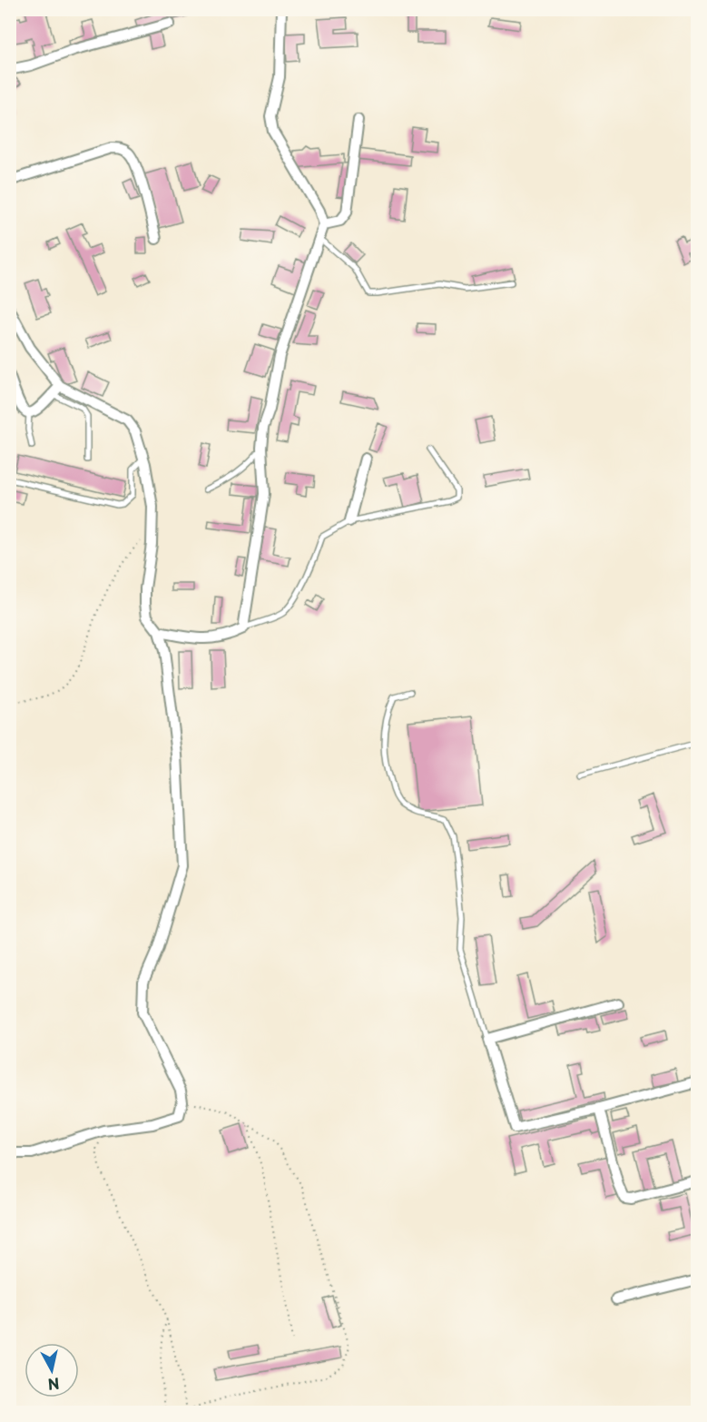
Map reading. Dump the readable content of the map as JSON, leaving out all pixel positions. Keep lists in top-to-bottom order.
{
  "north": "bottom"
}
